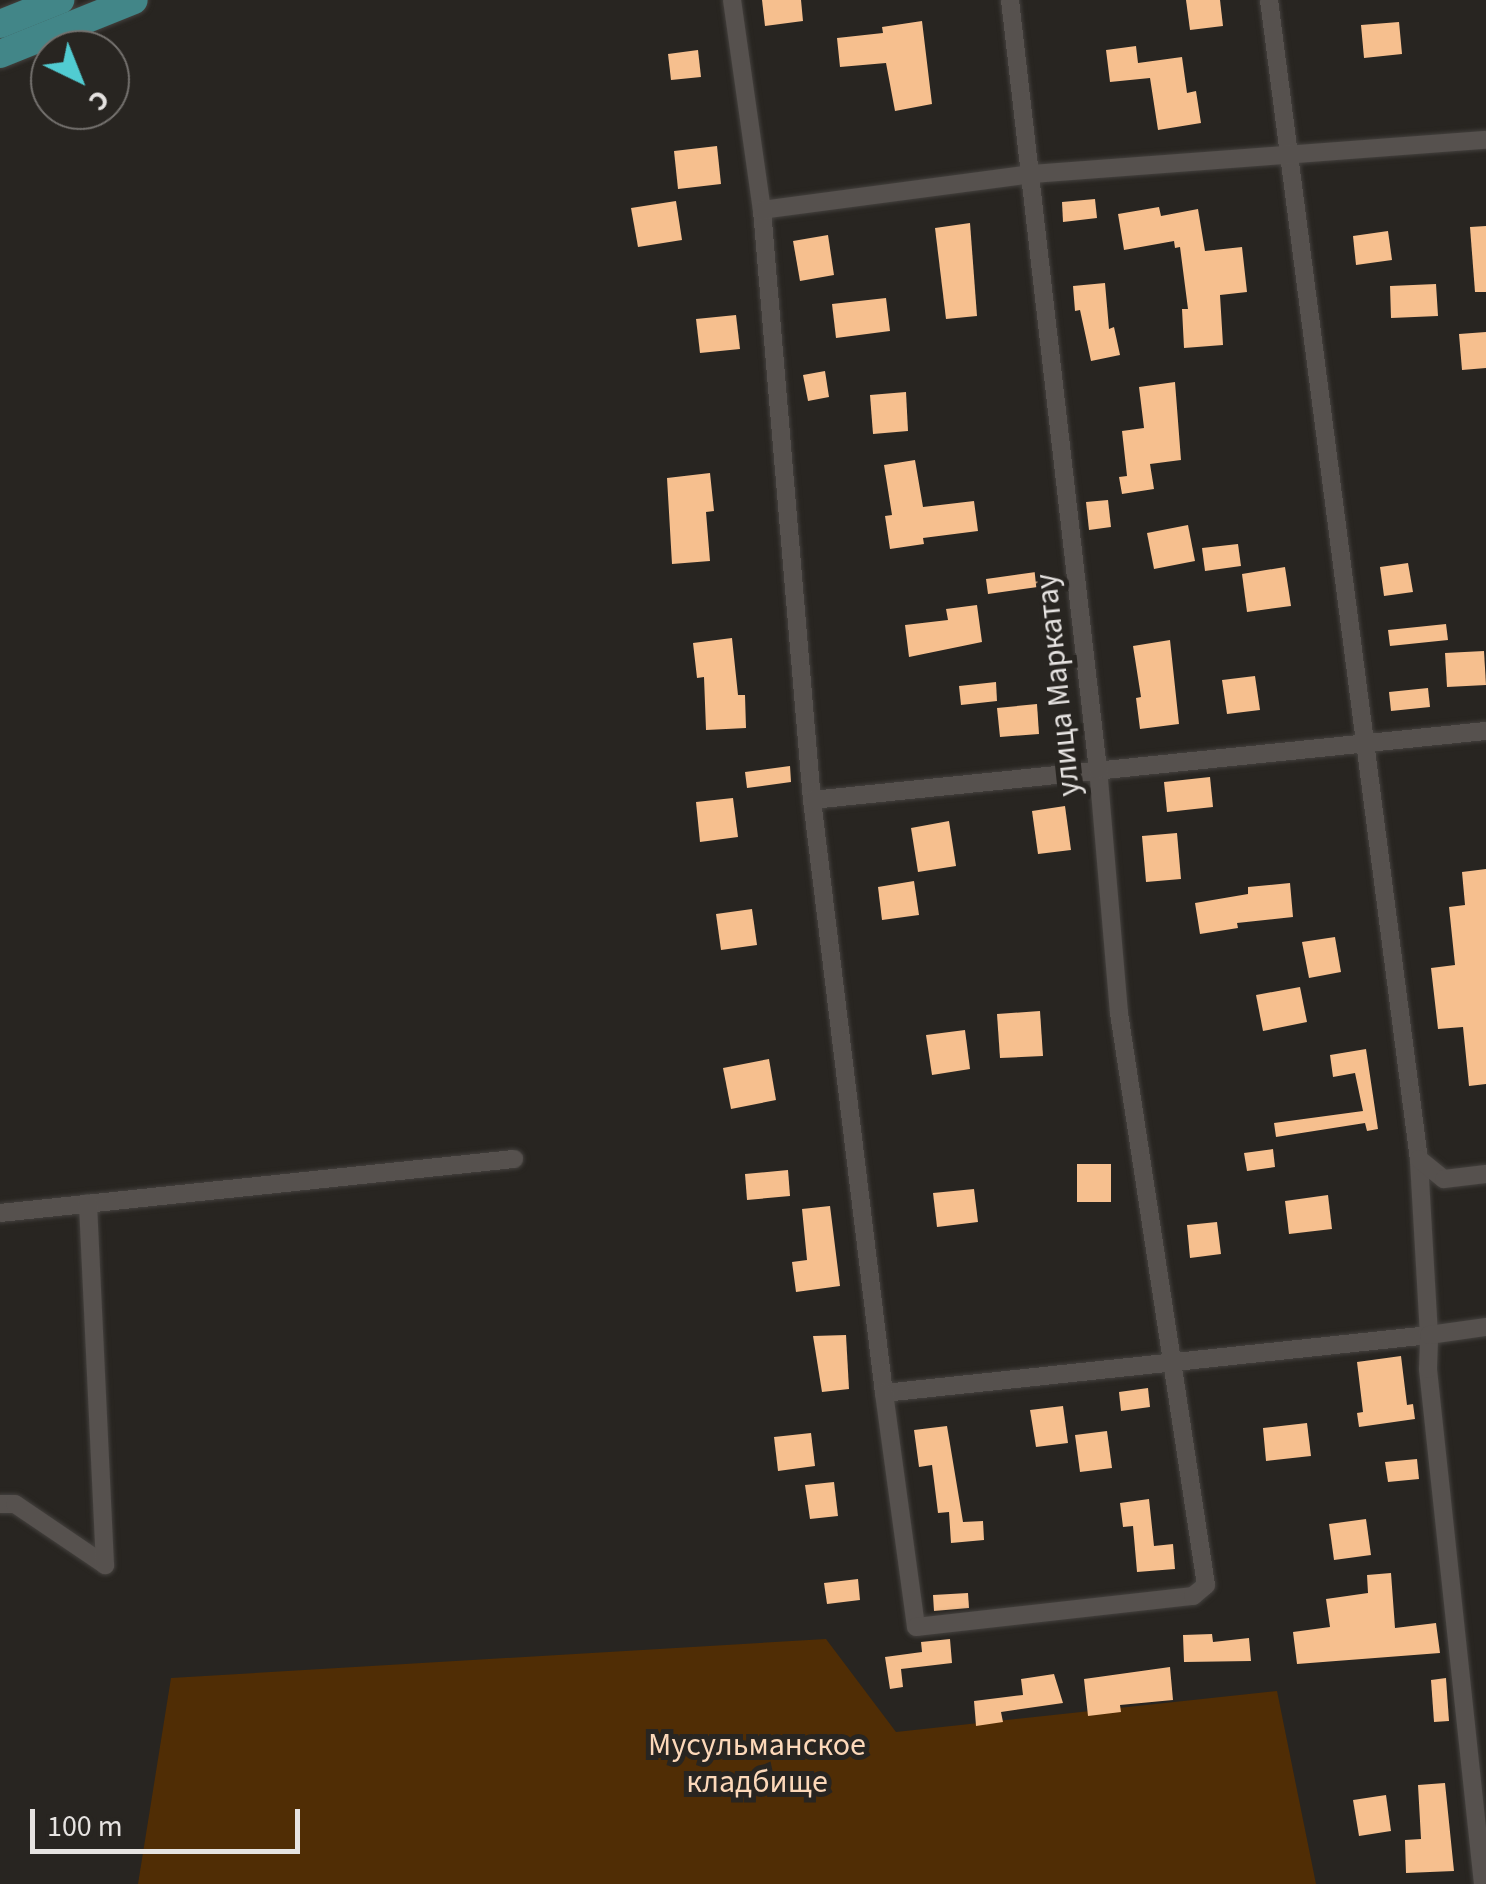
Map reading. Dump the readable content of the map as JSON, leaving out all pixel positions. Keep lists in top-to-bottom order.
{
  "streets": {
    "street": ["улица Маркатау"]
  },
  "parks": ["Мусульманское кладбище"],
  "scale_bar": "100 m",
  "north": "bottom right"
}
